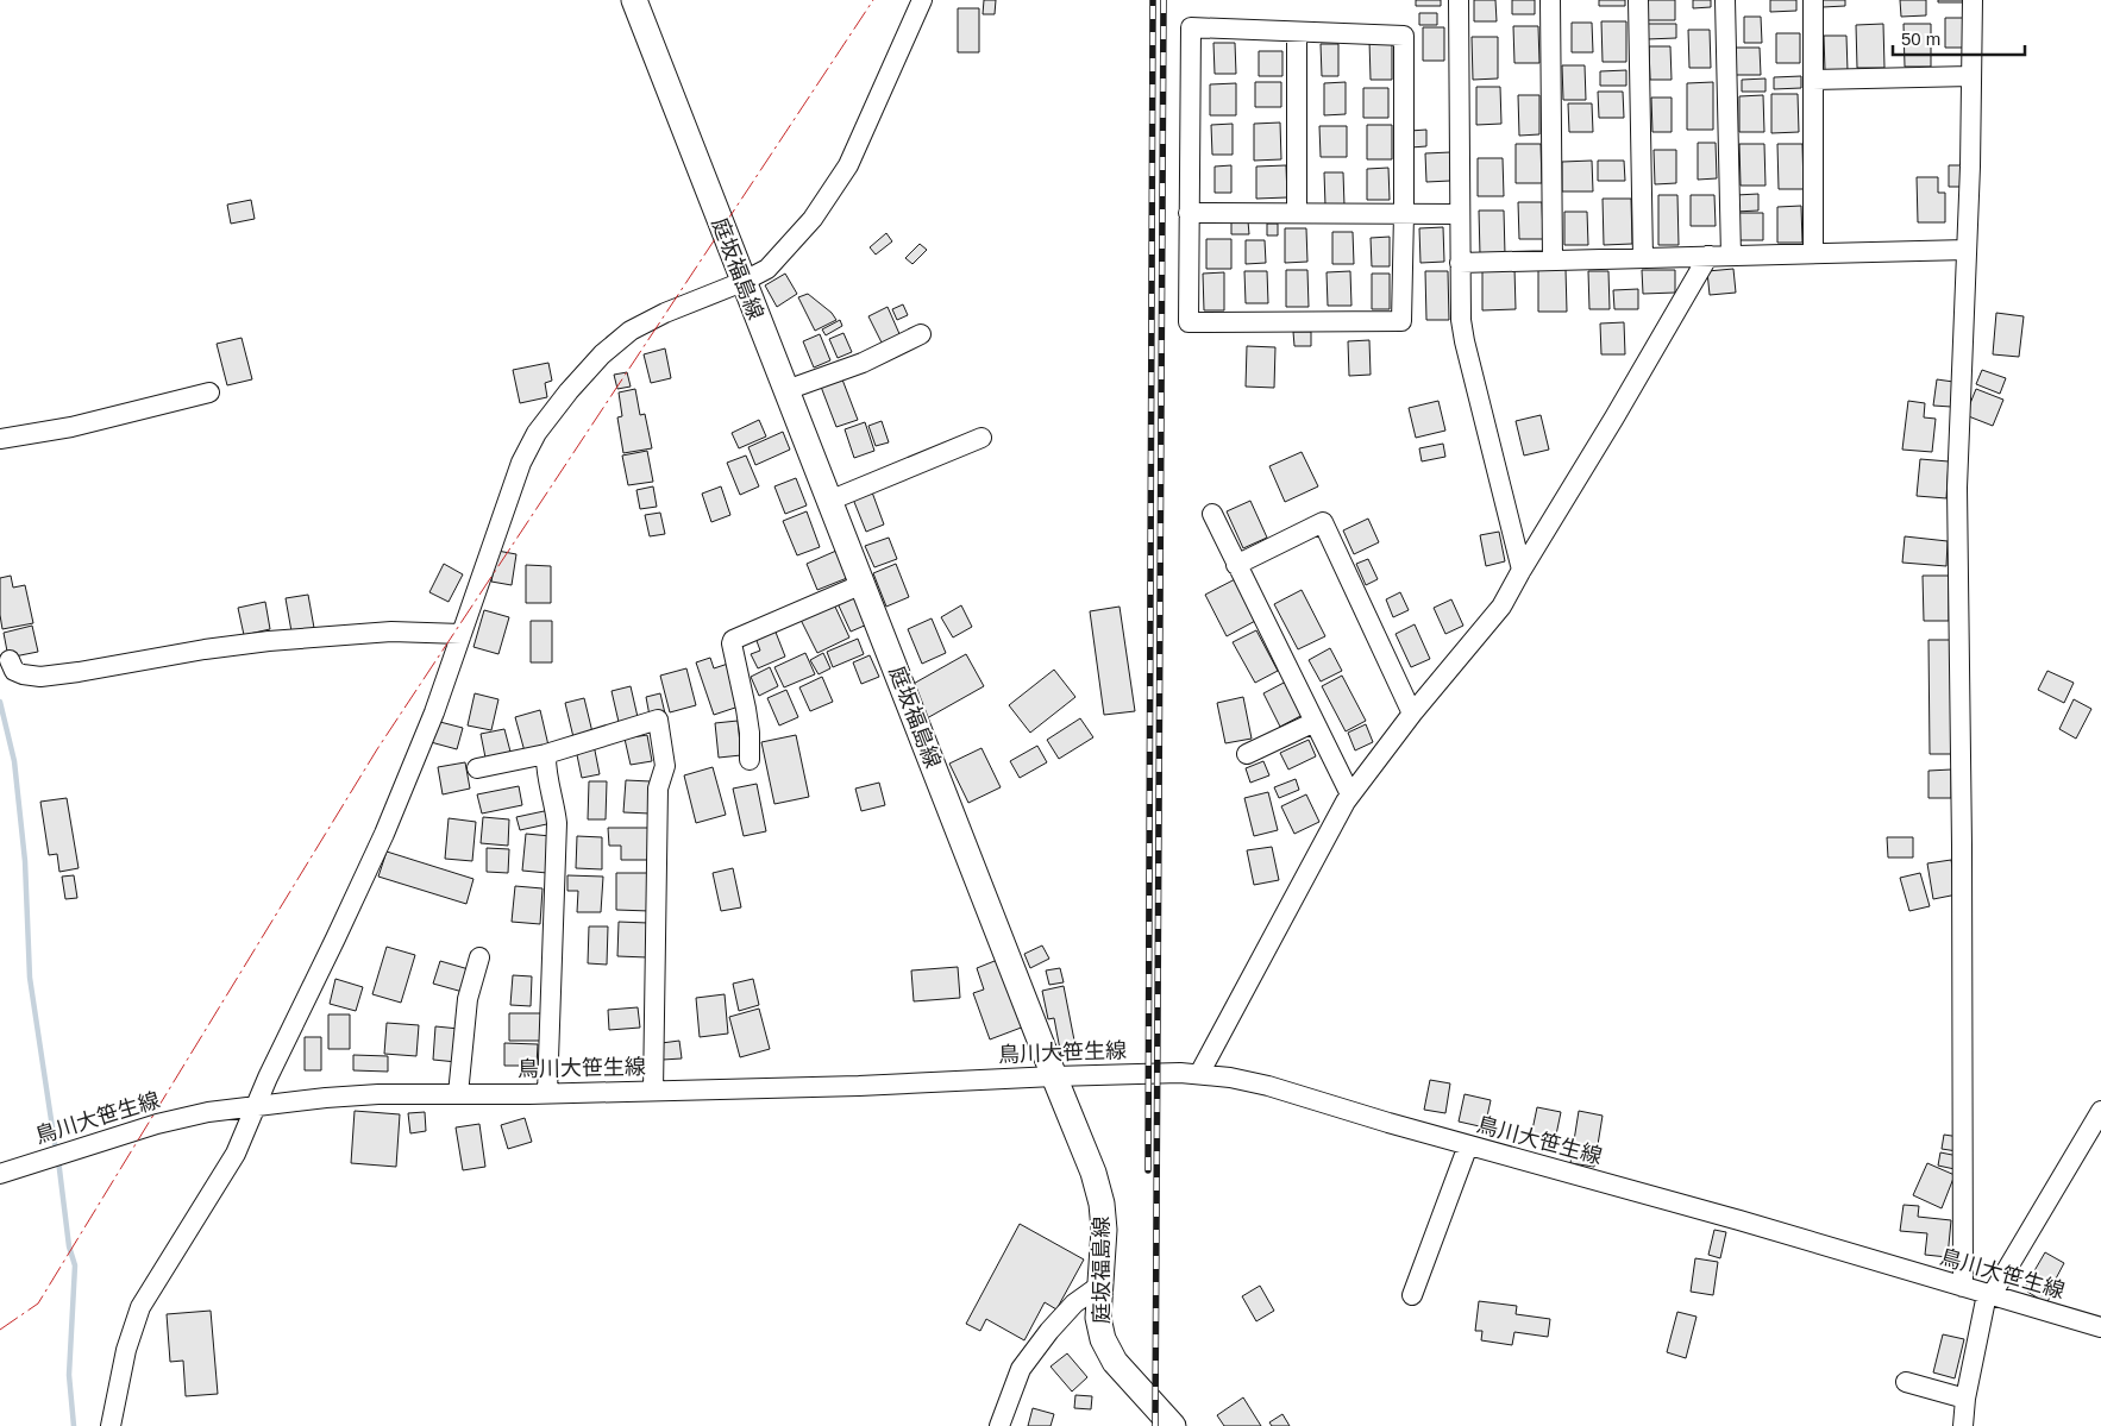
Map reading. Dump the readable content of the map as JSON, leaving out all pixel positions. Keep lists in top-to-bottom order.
{
  "streets": {
    "main road": ["庭坂福島線"],
    "street": ["鳥川大笹生線"]
  },
  "crossings": [
    ["庭坂福島線", "鳥川大笹生線"]
  ],
  "scale_bar": "50 m"
}
